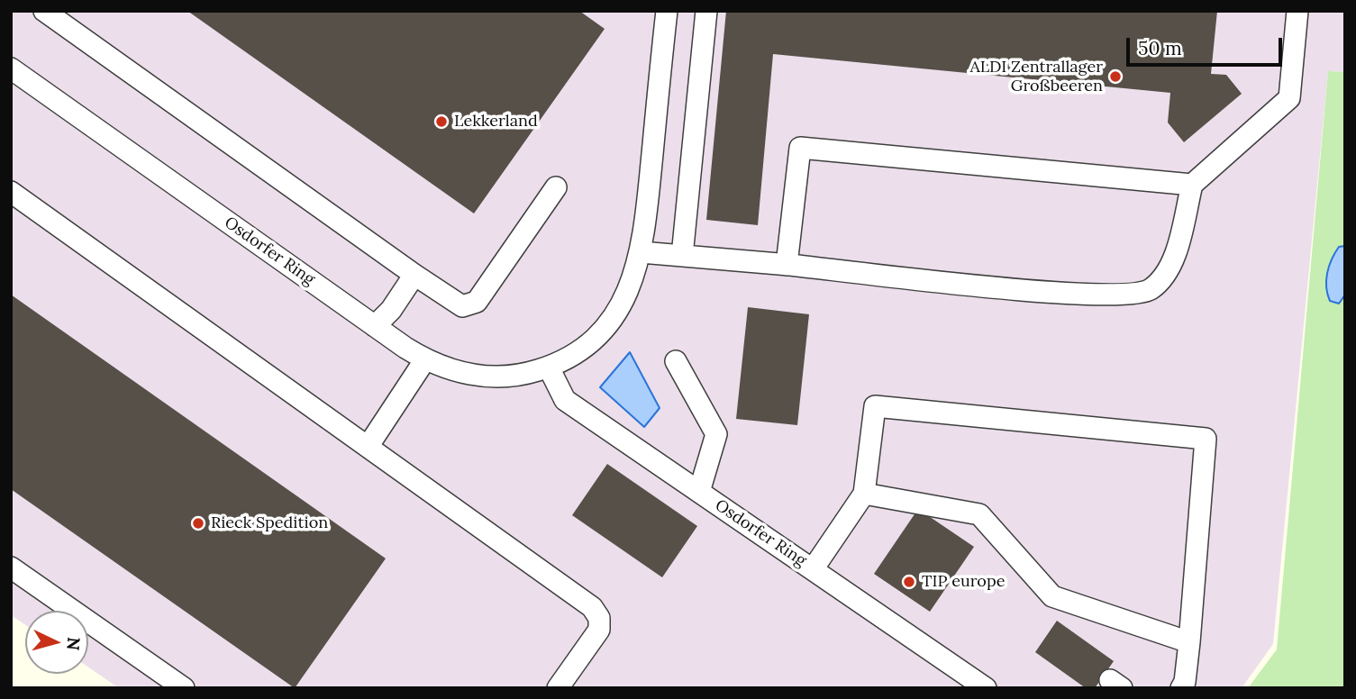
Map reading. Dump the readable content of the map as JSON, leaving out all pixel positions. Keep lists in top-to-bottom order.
{
  "streets": {
    "street": ["Osdorfer Ring"]
  },
  "places": [
    "ALDI Zentrallager Großbeeren",
    "Lekkerland",
    "Rieck Spedition",
    "TIP europe"
  ],
  "scale_bar": "50 m",
  "north": "right"
}
